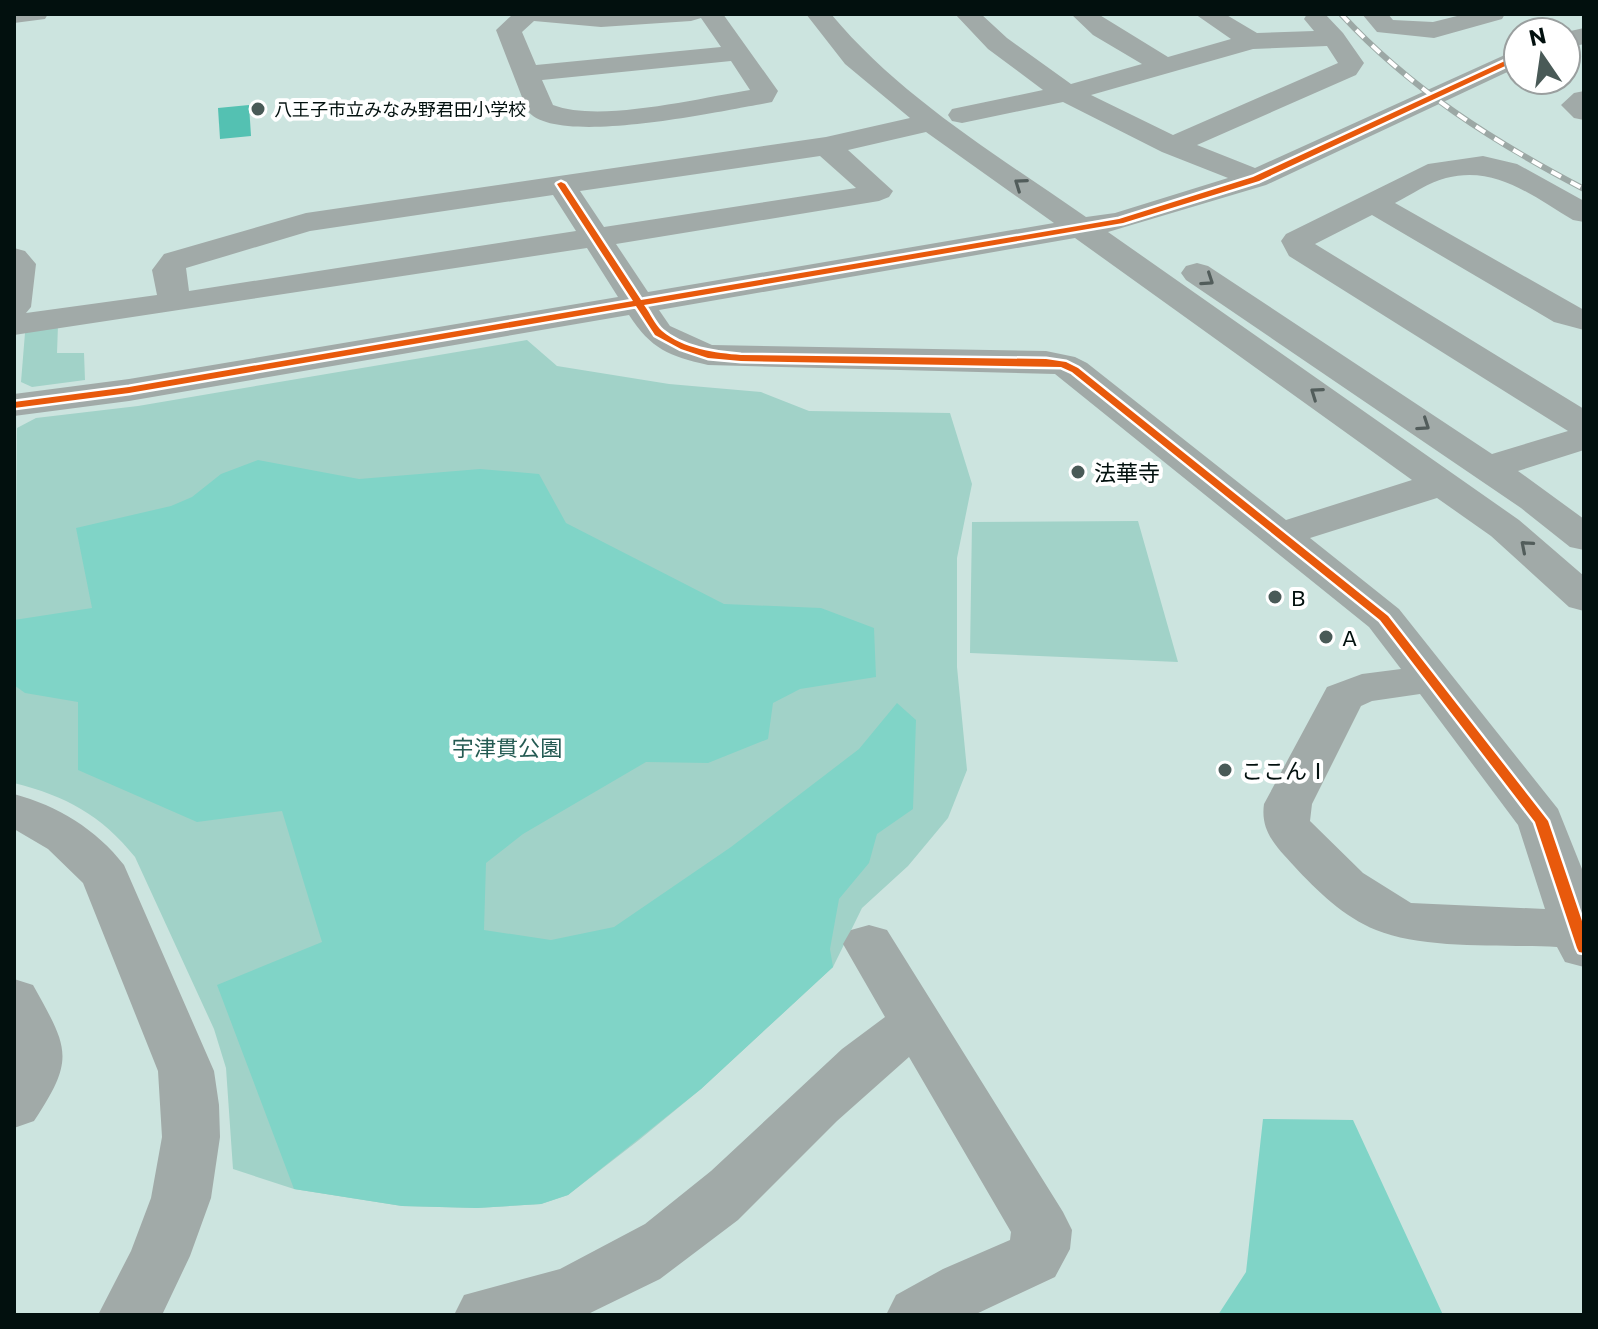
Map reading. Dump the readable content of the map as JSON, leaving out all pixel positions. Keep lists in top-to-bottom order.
{
  "parks": ["宇津貫公園"],
  "places": [
    "八王子市立みなみ野君田小学校",
    "法華寺",
    "B",
    "A",
    "ここんⅠ"
  ],
  "north": "top"
}
